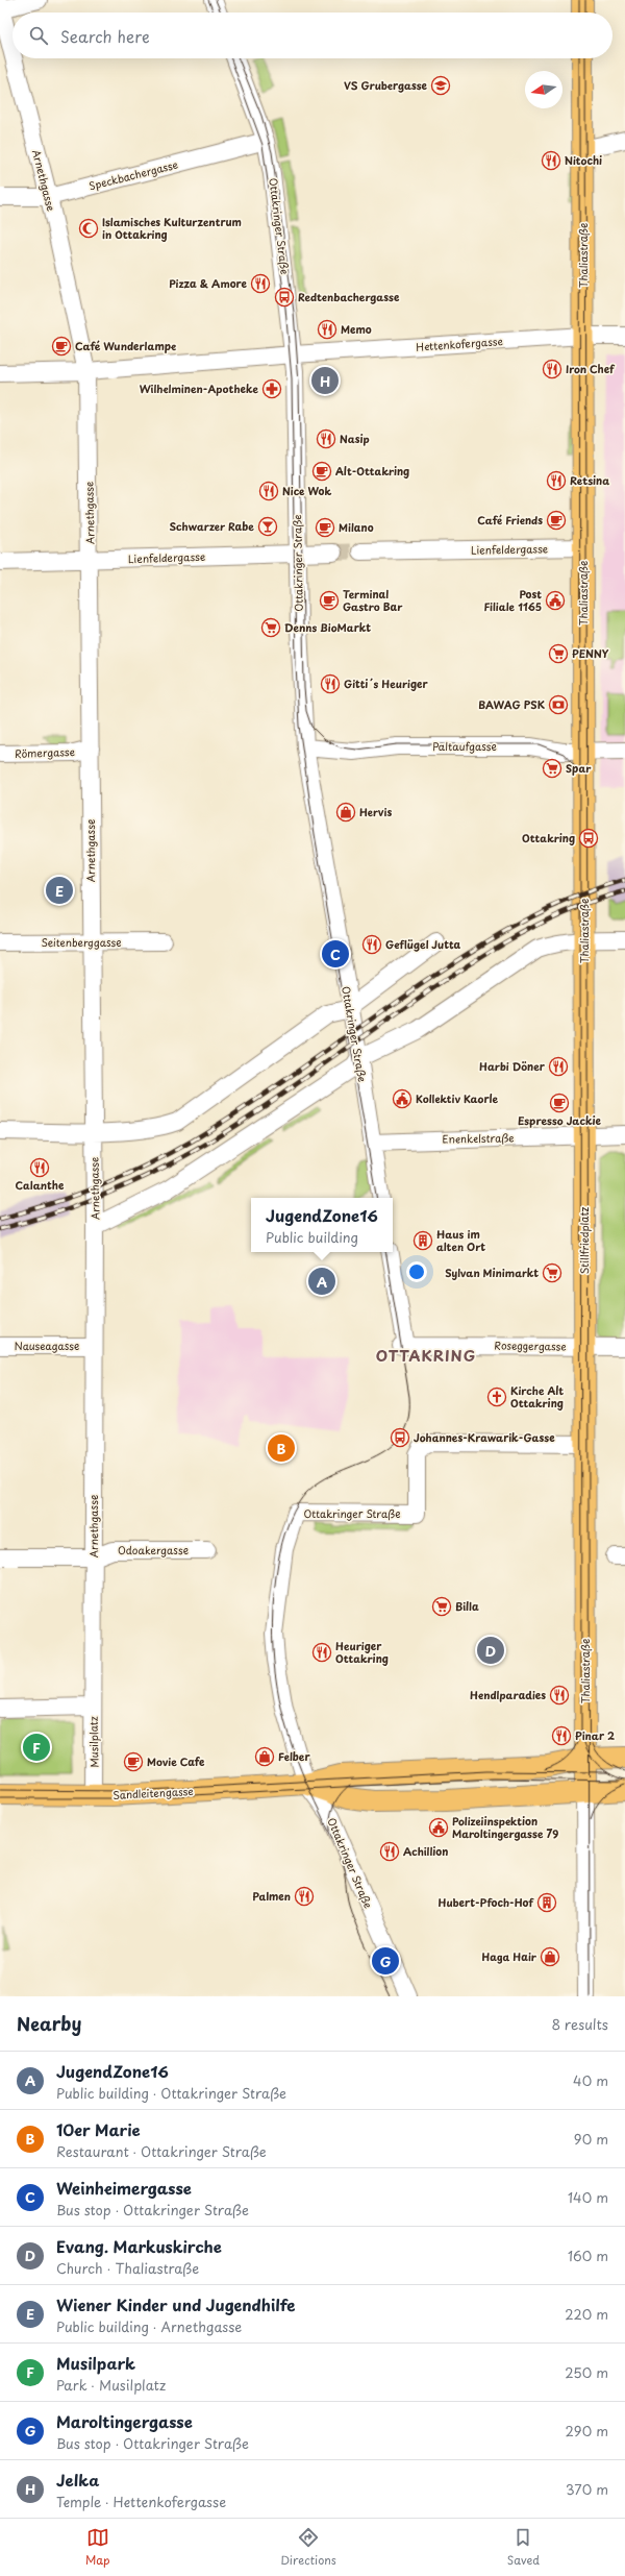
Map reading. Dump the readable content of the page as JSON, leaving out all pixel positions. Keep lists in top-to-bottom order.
{
  "streets": {
    "main road": ["Thaliastraße", "Stillfriedplatz", "Sandleitengasse"],
    "street": [
      "Speckbachergasse",
      "Arnethgasse",
      "Ottakringer Straße",
      "Hettenkofergasse",
      "Lienfeldergasse",
      "Paltaufgasse",
      "Römergasse",
      "Seitenberggasse",
      "Enenkelstraße",
      "Nauseagasse",
      "Roseggergasse",
      "Odoakergasse",
      "Musilplatz"
    ]
  },
  "crossings": [
    ["Speckbachergasse", "Arnethgasse"],
    ["Speckbachergasse", "Ottakringer Straße"],
    ["Arnethgasse", "Lienfeldergasse"],
    ["Arnethgasse", "Römergasse"],
    ["Arnethgasse", "Seitenberggasse"],
    ["Arnethgasse", "Nauseagasse"],
    ["Arnethgasse", "Odoakergasse"],
    ["Arnethgasse", "Musilplatz"],
    ["Ottakringer Straße", "Thaliastraße"],
    ["Ottakringer Straße", "Hettenkofergasse"],
    ["Ottakringer Straße", "Lienfeldergasse"],
    ["Ottakringer Straße", "Paltaufgasse"],
    ["Ottakringer Straße", "Enenkelstraße"],
    ["Ottakringer Straße", "Sandleitengasse"],
    ["Thaliastraße", "Hettenkofergasse"],
    ["Thaliastraße", "Lienfeldergasse"],
    ["Thaliastraße", "Paltaufgasse"],
    ["Thaliastraße", "Enenkelstraße"],
    ["Thaliastraße", "Stillfriedplatz"],
    ["Thaliastraße", "Roseggergasse"],
    ["Enenkelstraße", "Stillfriedplatz"],
    ["Stillfriedplatz", "Roseggergasse"],
    ["Musilplatz", "Sandleitengasse"]
  ],
  "districts": ["OTTAKRING"],
  "places": {
    "school or university": ["VS Grubergasse"],
    "restaurant": [
      "Nitochi",
      "Pizza & Amore",
      "Memo",
      "Iron Chef",
      "Nasip",
      "Retsina",
      "Nice Wok",
      "Gitti´s Heuriger",
      "Geflügel Jutta",
      "Harbi Döner",
      "Calanthe",
      "Heuriger Ottakring",
      "Hendlparadies",
      "Pinar 2",
      "Achillion",
      "Palmen"
    ],
    "mosque": ["Islamisches Kulturzentrum in Ottakring"],
    "bus stop": ["Redtenbachergasse", "Ottakring", "Johannes-Krawarik-Gasse"],
    "cafe": [
      "Café Wunderlampe",
      "Alt-Ottakring",
      "Café Friends",
      "Milano",
      "Terminal Gastro Bar",
      "Espresso Jackie",
      "Movie Cafe"
    ],
    "pharmacy": ["Wilhelminen-Apotheke"],
    "bar": ["Schwarzer Rabe"],
    "public building": ["Post Filiale 1165", "Kollektiv Kaorle", "Polizeiinspektion Maroltingergasse 79"],
    "supermarket": [
      "Denns BioMarkt",
      "PENNY",
      "Spar",
      "Sylvan Minimarkt",
      "Billa"
    ],
    "bank": ["BAWAG PSK"],
    "shop": ["Hervis", "Felber", "Haga Hair"],
    "building": ["Haus im alten Ort", "Hubert-Pfoch-Hof"],
    "church": ["Kirche Alt Ottakring"]
  },
  "north": "left",
  "page": {
    "search": "Search here",
    "pins": [
      "H",
      "E",
      "C",
      "A",
      "B",
      "D",
      "F",
      "G"
    ],
    "popup": ["JugendZone16", "Public building"],
    "heading": ["Nearby", "8 results"],
    "list": [
      {
        "mark": "A",
        "name": "JugendZone16",
        "note": "Public building · Ottakringer Straße",
        "value": "40 m"
      },
      {
        "mark": "B",
        "name": "10er Marie",
        "note": "Restaurant · Ottakringer Straße",
        "value": "90 m"
      },
      {
        "mark": "C",
        "name": "Weinheimergasse",
        "note": "Bus stop · Ottakringer Straße",
        "value": "140 m"
      },
      {
        "mark": "D",
        "name": "Evang. Markuskirche",
        "note": "Church · Thaliastraße",
        "value": "160 m"
      },
      {
        "mark": "E",
        "name": "Wiener Kinder und Jugendhilfe",
        "note": "Public building · Arnethgasse",
        "value": "220 m"
      },
      {
        "mark": "F",
        "name": "Musilpark",
        "note": "Park · Musilplatz",
        "value": "250 m"
      },
      {
        "mark": "G",
        "name": "Maroltingergasse",
        "note": "Bus stop · Ottakringer Straße",
        "value": "290 m"
      },
      {
        "mark": "H",
        "name": "Jelka",
        "note": "Temple · Hettenkofergasse",
        "value": "370 m"
      }
    ],
    "nav": ["Map", "Directions", "Saved"]
  }
}
